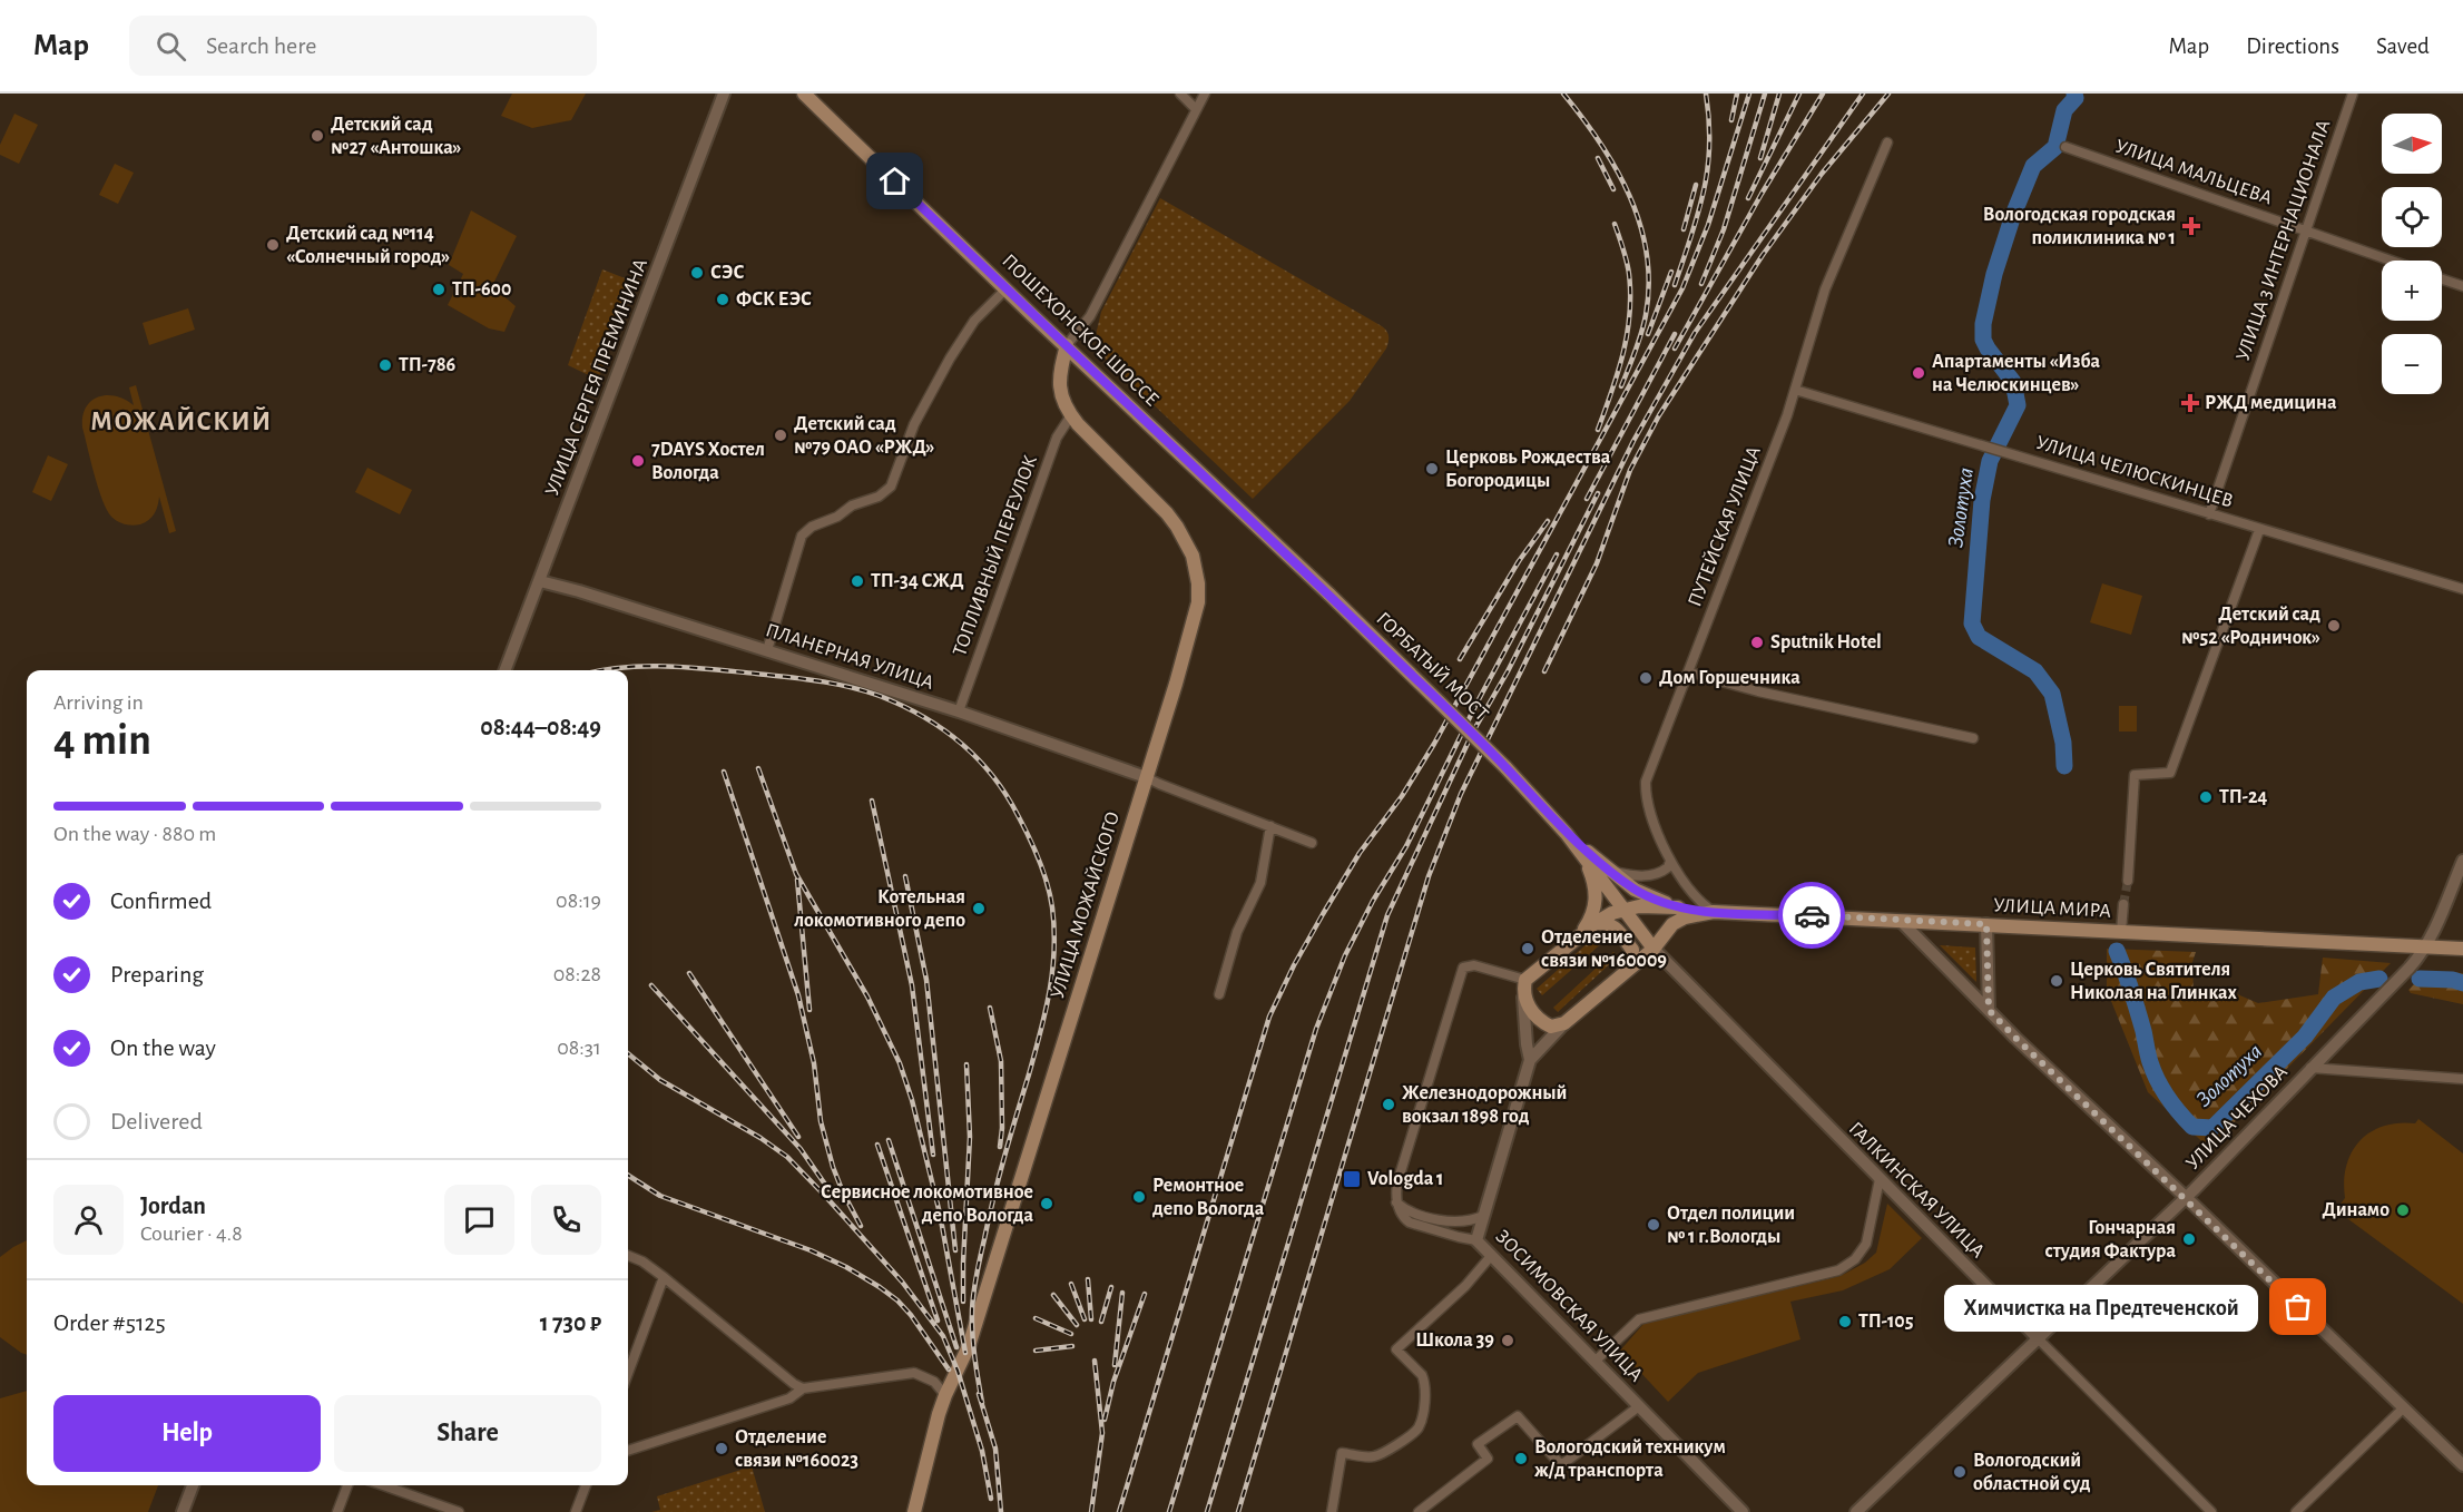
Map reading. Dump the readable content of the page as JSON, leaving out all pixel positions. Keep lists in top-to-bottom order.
{
  "streets": {
    "main road": [
      "ПОШЕХОНСКОЕ ШОССЕ",
      "ГОРБАТЫЙ МОСТ",
      "УЛИЦА МОЖАЙСКОГО",
      "УЛИЦА МИРА",
      "ЗОСИМОВСКАЯ УЛИЦА"
    ],
    "street": [
      "УЛИЦА МАЛЬЦЕВА",
      "УЛИЦА 3 ИНТЕРНАЦИОНАЛА",
      "УЛИЦА СЕРГЕЯ ПРЕМИНИНА",
      "УЛИЦА ЧЕЛЮСКИНЦЕВ",
      "ПУТЕЙСКАЯ УЛИЦА",
      "ТОПЛИВНЫЙ ПЕРЕУЛОК",
      "ПЛАНЕРНАЯ УЛИЦА",
      "УЛИЦА ЧЕХОВА",
      "ГАЛКИНСКАЯ УЛИЦА"
    ]
  },
  "crossings": [
    ["УЛИЦА МАЛЬЦЕВА", "УЛИЦА 3 ИНТЕРНАЦИОНАЛА"],
    ["УЛИЦА 3 ИНТЕРНАЦИОНАЛА", "УЛИЦА ЧЕЛЮСКИНЦЕВ"],
    ["ПОШЕХОНСКОЕ ШОССЕ", "ГОРБАТЫЙ МОСТ"],
    ["ПОШЕХОНСКОЕ ШОССЕ", "УЛИЦА МОЖАЙСКОГО"],
    ["УЛИЦА СЕРГЕЯ ПРЕМИНИНА", "ПЛАНЕРНАЯ УЛИЦА"],
    ["УЛИЦА ЧЕЛЮСКИНЦЕВ", "ПУТЕЙСКАЯ УЛИЦА"],
    ["ПУТЕЙСКАЯ УЛИЦА", "УЛИЦА МИРА"],
    ["ТОПЛИВНЫЙ ПЕРЕУЛОК", "ПЛАНЕРНАЯ УЛИЦА"],
    ["ТОПЛИВНЫЙ ПЕРЕУЛОК", "УЛИЦА МОЖАЙСКОГО"],
    ["ПЛАНЕРНАЯ УЛИЦА", "УЛИЦА МОЖАЙСКОГО"],
    ["УЛИЦА МИРА", "УЛИЦА ЧЕХОВА"],
    ["УЛИЦА МИРА", "ГАЛКИНСКАЯ УЛИЦА"],
    ["УЛИЦА МИРА", "ЗОСИМОВСКАЯ УЛИЦА"],
    ["УЛИЦА ЧЕХОВА", "ГАЛКИНСКАЯ УЛИЦА"],
    ["ГАЛКИНСКАЯ УЛИЦА", "ЗОСИМОВСКАЯ УЛИЦА"]
  ],
  "districts": ["МОЖАЙСКИЙ"],
  "water": ["Золотуха"],
  "places": {
    "other": [
      "Детский сад №27 «Антошка»",
      "Детский сад №114 «Солнечный город»",
      "СЭС",
      "ТП-600",
      "ФСК ЕЭС",
      "ТП-786",
      "Апартаменты «Изба на Челюскинцев»",
      "Детский сад №79 ОАО «РЖД»",
      "7DAYS Хостел Вологда",
      "Церковь Рождества Богородицы",
      "ТП-34 СЖД",
      "Детский сад №52 «Родничок»",
      "Sputnik Hotel",
      "Дом Горшечника",
      "ТП-24",
      "Котельная локомотивного депо",
      "Отделение связи №160009",
      "Церковь Святителя Николая на Глинках",
      "Железнодорожный вокзал 1898 год",
      "Ремонтное депо Вологда",
      "Сервисное локомотивное депо Вологда",
      "Динамо",
      "Отдел полиции № 1 г.Вологды",
      "Гончарная студия Фактура",
      "Химчистка на Предтеченской",
      "ТП-105",
      "Школа 39",
      "Отделение связи №160023",
      "Вологодский техникум ж/д транспорта",
      "Вологодский областной суд"
    ],
    "health": ["Вологодская городская поликлиника № 1", "РЖД медицина"],
    "transit": ["Vologda 1"]
  },
  "north": "right",
  "page": {
    "header": "Map",
    "search": "Search here",
    "nav": ["Map", "Directions", "Saved"],
    "map_buttons": ["+", "−"],
    "heading": ["4 min", "Arriving in", "08:44–08:49"],
    "panel": [
      "Jordan",
      "Courier · 4.8",
      "Order #5125",
      "1 730 ₽"
    ],
    "bar": "On the way · 880 m",
    "list": [
      ["Confirmed", "08:19"],
      ["Preparing", "08:28"],
      ["On the way", "08:31"],
      "Delivered"
    ],
    "bubble": "Химчистка на Предтеченской",
    "buttons": ["Help", "Share"]
  }
}
